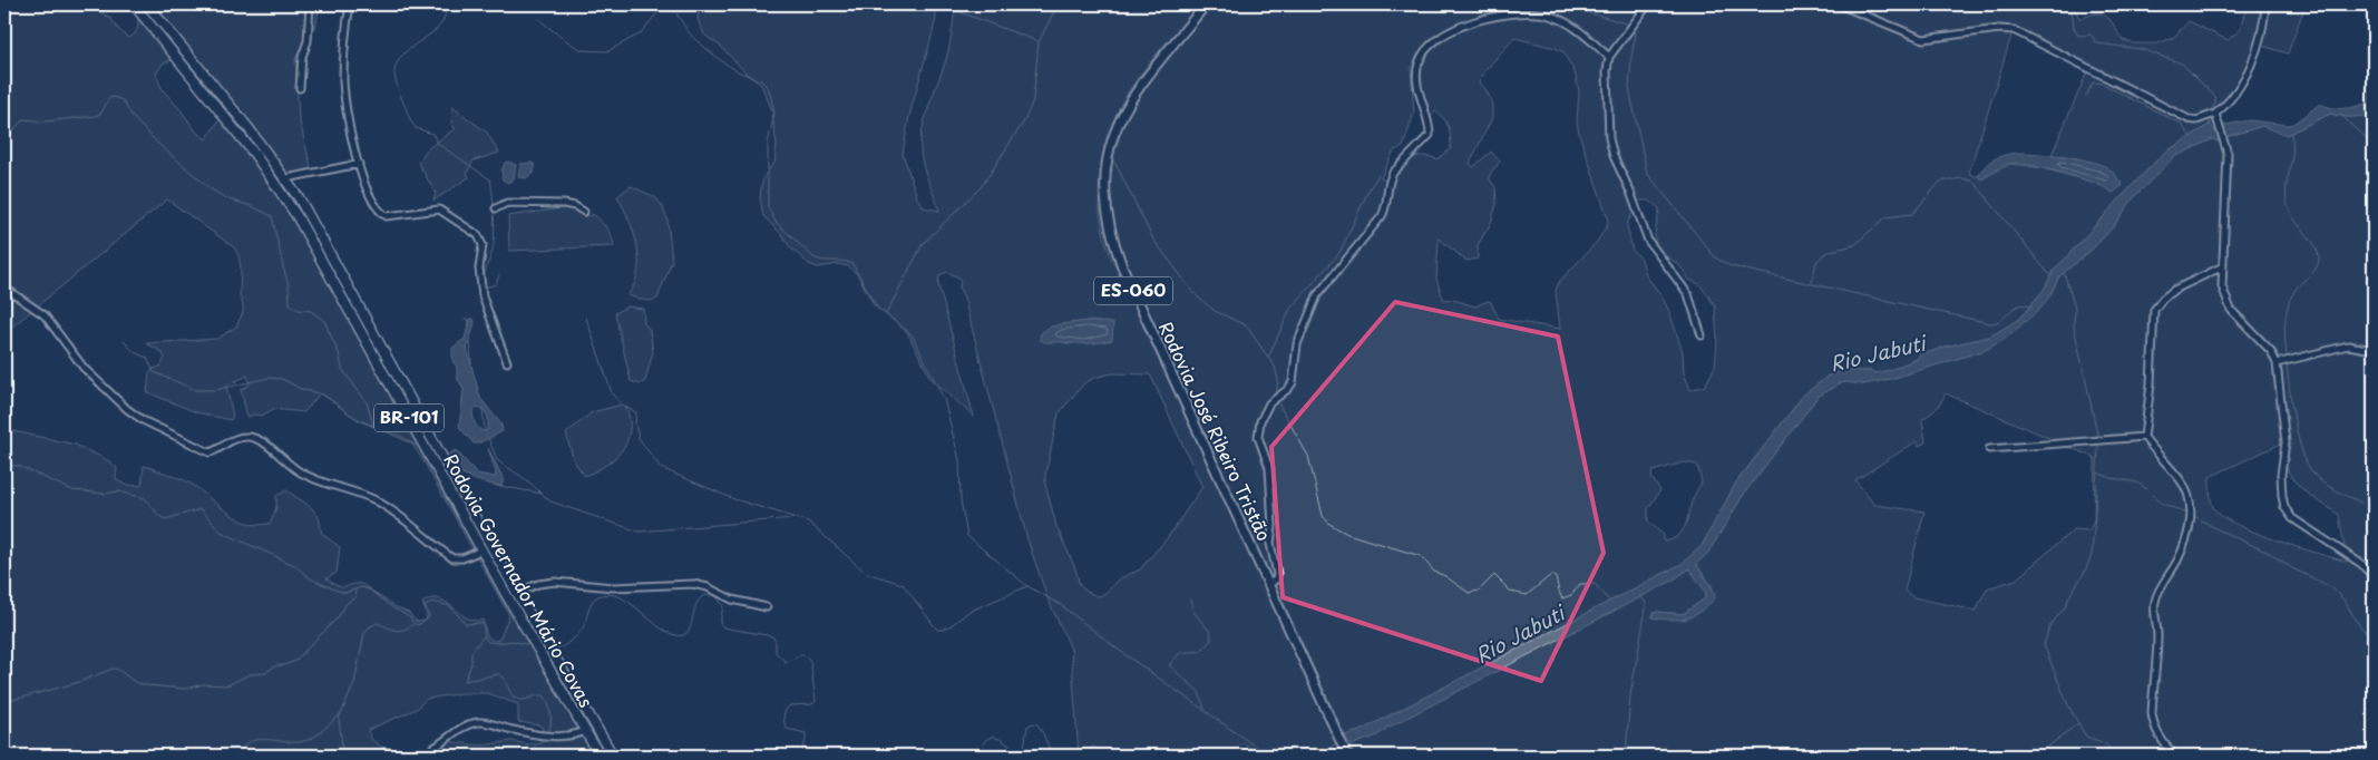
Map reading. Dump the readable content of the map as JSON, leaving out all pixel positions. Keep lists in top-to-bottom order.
{
  "streets": {
    "highway": ["BR-101", "Rodovia Governador Mário Covas"],
    "main road": ["ES-060", "Rodovia José Ribeiro Tristão"]
  },
  "water": ["Rio Jabuti"]
}
